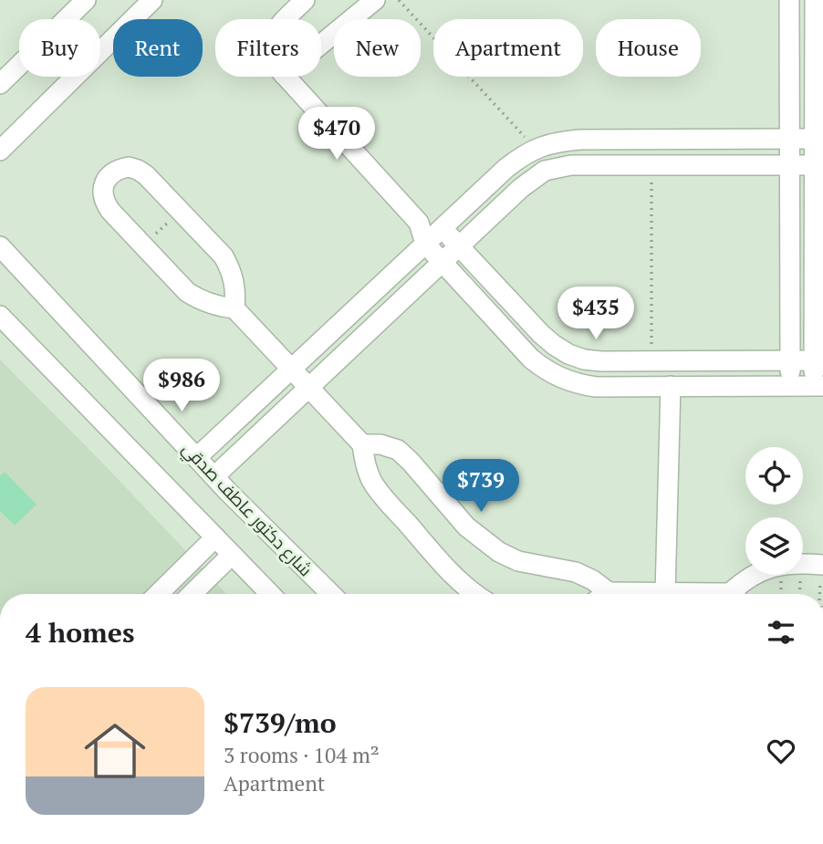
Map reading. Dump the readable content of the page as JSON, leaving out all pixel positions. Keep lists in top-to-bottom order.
{
  "streets": {
    "street": ["شارع دكتور عاطف صدقي"]
  },
  "page": {
    "chip": [
      "Buy",
      "Rent",
      "Filters",
      "New",
      "Apartment",
      "House"
    ],
    "price": [
      "$470",
      "$435",
      "$986",
      "$739"
    ],
    "heading": "4 homes",
    "list": [
      {
        "name": "$739/mo",
        "note": "3 rooms · 104 m² · Apartment"
      }
    ]
  }
}
